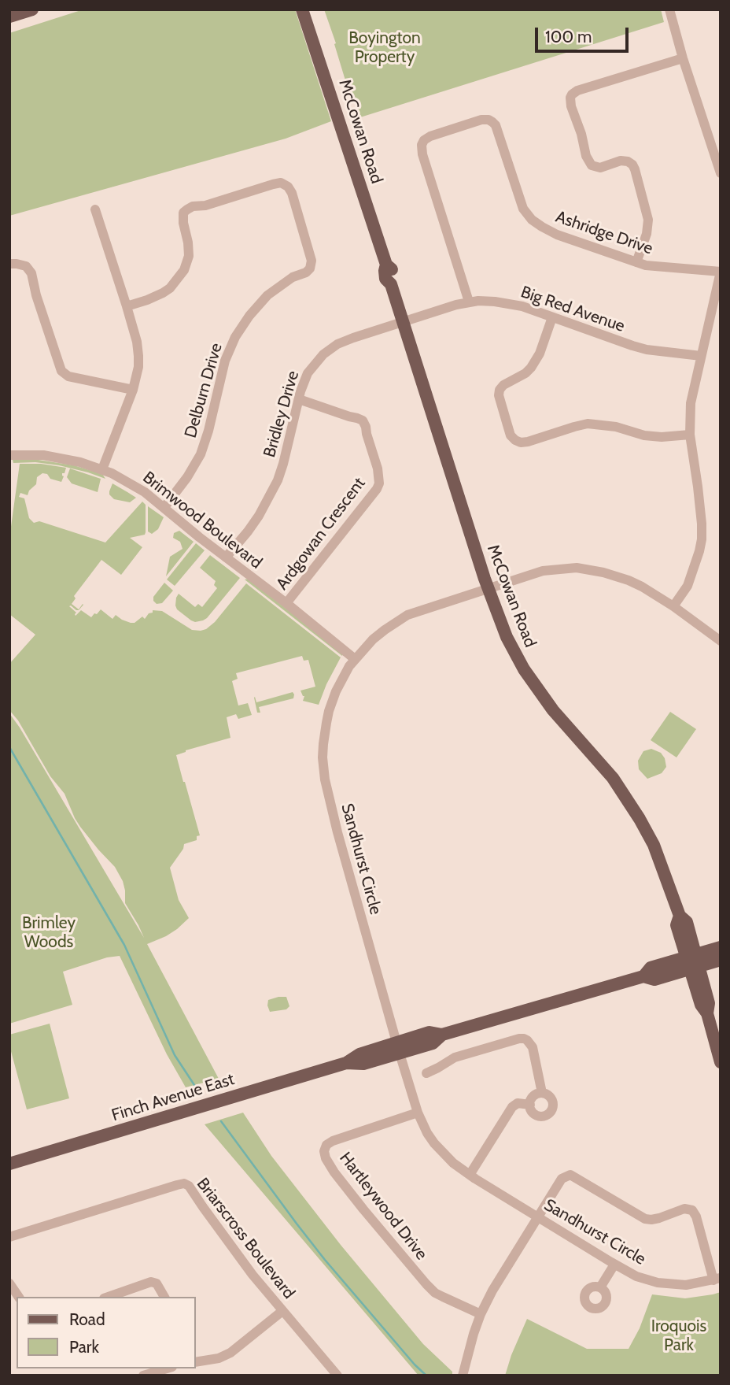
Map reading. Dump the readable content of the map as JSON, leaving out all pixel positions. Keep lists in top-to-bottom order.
{
  "streets": {
    "main road": ["McCowan Road", "Finch Avenue East"],
    "street": [
      "Ashridge Drive",
      "Big Red Avenue",
      "Delburn Drive",
      "Bridley Drive",
      "Brimwood Boulevard",
      "Ardgowan Crescent",
      "Sandhurst Circle",
      "Hartleywood Drive",
      "Briarscross Boulevard"
    ]
  },
  "crossings": [
    ["McCowan Road", "Big Red Avenue"],
    ["McCowan Road", "Bridley Drive"],
    ["McCowan Road", "Sandhurst Circle"],
    ["McCowan Road", "Finch Avenue East"],
    ["Ashridge Drive", "Big Red Avenue"],
    ["Big Red Avenue", "Bridley Drive"],
    ["Delburn Drive", "Brimwood Boulevard"],
    ["Bridley Drive", "Brimwood Boulevard"],
    ["Bridley Drive", "Ardgowan Crescent"],
    ["Brimwood Boulevard", "Ardgowan Crescent"],
    ["Brimwood Boulevard", "Sandhurst Circle"],
    ["Sandhurst Circle", "Finch Avenue East"],
    ["Sandhurst Circle", "Hartleywood Drive"]
  ],
  "parks": ["Boyington Property", "Brimley Woods", "Iroquois Park"],
  "legend": ["Road", "Park"],
  "scale_bar": "100 m"
}
